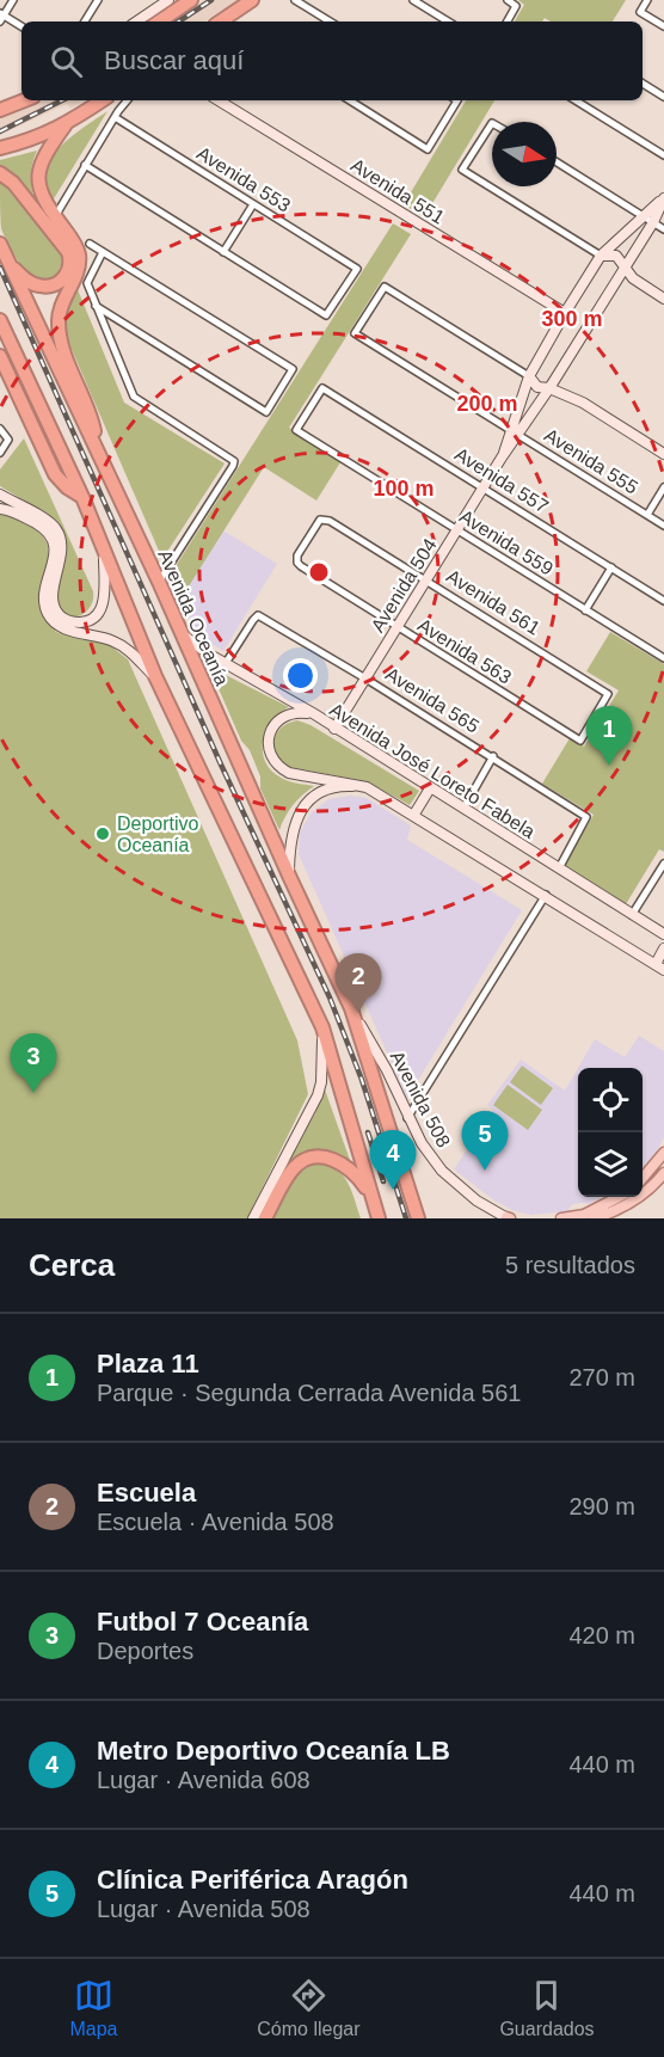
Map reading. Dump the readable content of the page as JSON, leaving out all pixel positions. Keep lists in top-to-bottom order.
{
  "streets": {
    "highway": ["Avenida Oceanía"],
    "street": [
      "Avenida 553",
      "Avenida 551",
      "Avenida 555",
      "Avenida 557",
      "Avenida 559",
      "Avenida 504",
      "Avenida 561",
      "Avenida 563",
      "Avenida 565",
      "Avenida José Loreto Fabela",
      "Avenida 508"
    ]
  },
  "crossings": [
    ["Avenida 551", "Avenida 504"],
    ["Avenida 555", "Avenida 504"],
    ["Avenida 557", "Avenida 559"],
    ["Avenida 557", "Avenida 504"],
    ["Avenida 559", "Avenida 504"],
    ["Avenida 504", "Avenida 561"],
    ["Avenida 504", "Avenida 563"],
    ["Avenida 504", "Avenida 565"],
    ["Avenida 504", "Avenida José Loreto Fabela"],
    ["Avenida 561", "Avenida 563"],
    ["Avenida Oceanía", "Avenida José Loreto Fabela"],
    ["Avenida Oceanía", "Avenida 508"],
    ["Avenida 565", "Avenida José Loreto Fabela"]
  ],
  "places": ["Deportivo Oceanía"],
  "north": "right",
  "page": {
    "search": "Buscar aquí",
    "pins": [
      "1",
      "2",
      "3",
      "5",
      "4"
    ],
    "heading": ["Cerca", "5 resultados"],
    "list": [
      {
        "mark": "1",
        "name": "Plaza 11",
        "note": "Parque · Segunda Cerrada Avenida 561",
        "value": "270 m"
      },
      {
        "mark": "2",
        "name": "Escuela",
        "note": "Escuela · Avenida 508",
        "value": "290 m"
      },
      {
        "mark": "3",
        "name": "Futbol 7 Oceanía",
        "note": "Deportes",
        "value": "420 m"
      },
      {
        "mark": "4",
        "name": "Metro Deportivo Oceanía LB",
        "note": "Lugar · Avenida 608",
        "value": "440 m"
      },
      {
        "mark": "5",
        "name": "Clínica Periférica Aragón",
        "note": "Lugar · Avenida 508",
        "value": "440 m"
      }
    ],
    "nav": ["Mapa", "Cómo llegar", "Guardados"]
  },
  "rings": ["300 m", "200 m", "100 m"]
}
